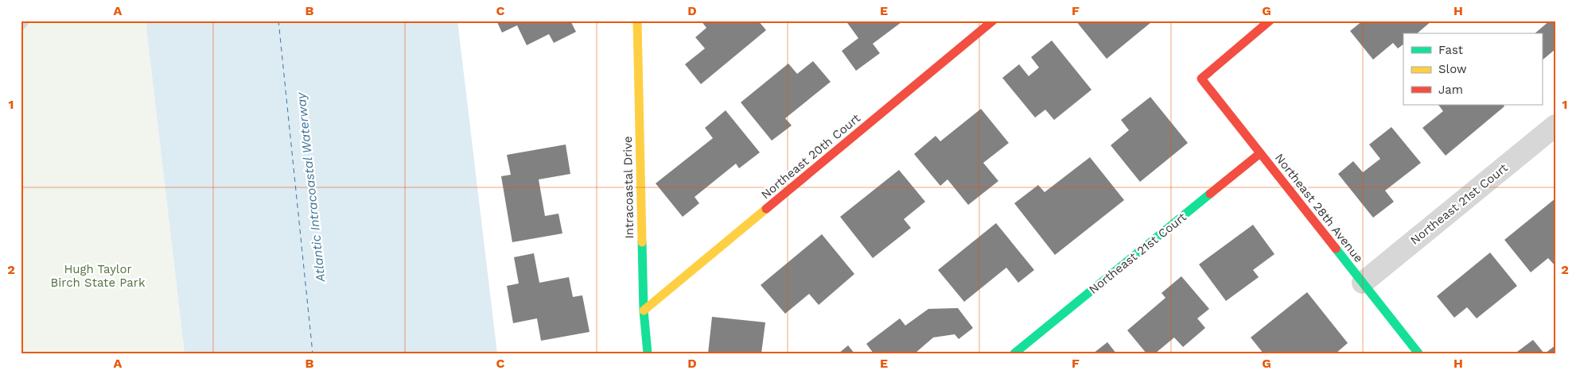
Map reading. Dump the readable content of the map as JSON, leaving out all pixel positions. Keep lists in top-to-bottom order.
{
  "streets": {
    "street": [
      "Northeast 20th Court",
      "Intracoastal Drive",
      "Northeast 21st Court",
      "Northeast 28th Avenue"
    ]
  },
  "crossings": [
    ["Northeast 20th Court", "Intracoastal Drive"],
    ["Northeast 21st Court", "Northeast 28th Avenue"]
  ],
  "water": ["Atlantic Intracoastal Waterway"],
  "parks": ["Hugh Taylor Birch State Park"],
  "legend": ["Fast", "Slow", "Jam"],
  "grid": {
    "columns": [
      "A",
      "B",
      "C",
      "D",
      "E",
      "F",
      "G",
      "H"
    ],
    "rows": ["1", "2"]
  }
}
